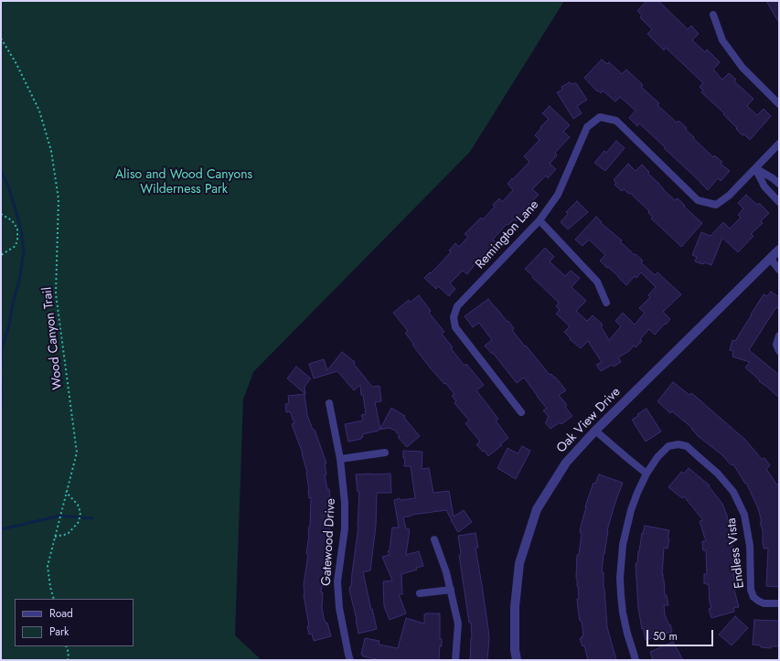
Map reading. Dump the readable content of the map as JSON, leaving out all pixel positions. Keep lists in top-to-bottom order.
{
  "streets": {
    "street": [
      "Remington Lane",
      "Oak View Drive",
      "Gatewood Drive",
      "Endless Vista"
    ],
    "path": ["Wood Canyon Trail"]
  },
  "parks": ["Aliso and Wood Canyons Wilderness Park"],
  "legend": ["Road", "Park"],
  "scale_bar": "50 m"
}
